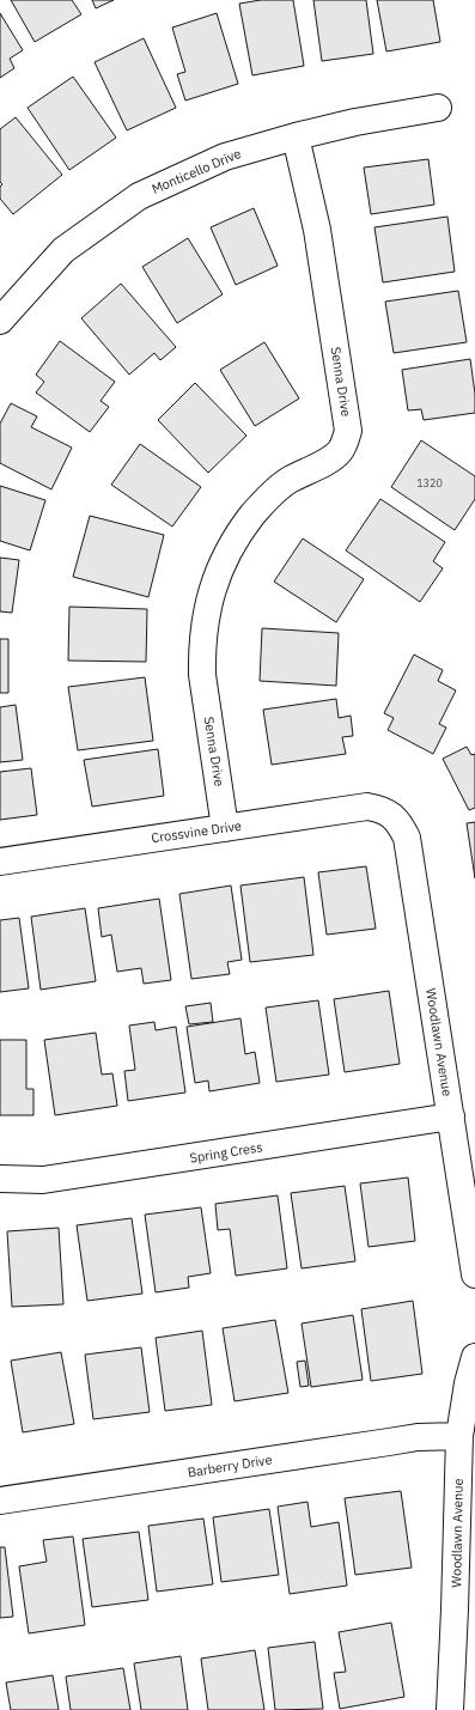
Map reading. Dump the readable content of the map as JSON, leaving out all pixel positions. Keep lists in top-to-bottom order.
{
  "streets": {
    "street": [
      "Monticello Drive",
      "Senna Drive",
      "Crossvine Drive",
      "Woodlawn Avenue",
      "Spring Cress",
      "Barberry Drive"
    ]
  },
  "crossings": [
    ["Monticello Drive", "Senna Drive"],
    ["Senna Drive", "Crossvine Drive"],
    ["Crossvine Drive", "Woodlawn Avenue"],
    ["Woodlawn Avenue", "Spring Cress"],
    ["Woodlawn Avenue", "Barberry Drive"]
  ],
  "house_numbers": ["1320"]
}
